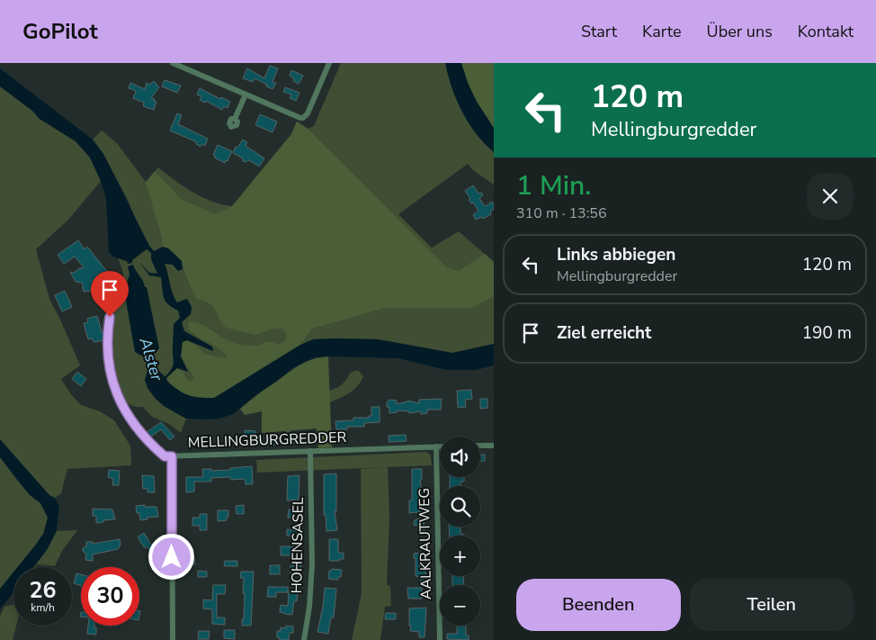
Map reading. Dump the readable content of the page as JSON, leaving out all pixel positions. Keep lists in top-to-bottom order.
{
  "streets": {
    "street": ["MELLINGBURGREDDER", "AALKRAUTWEG", "HOHENSASEL"]
  },
  "crossings": [
    ["MELLINGBURGREDDER", "AALKRAUTWEG"],
    ["MELLINGBURGREDDER", "HOHENSASEL"]
  ],
  "water": ["Alster"],
  "page": {
    "header": "GoPilot",
    "nav": [
      "Start",
      "Karte",
      "Über uns",
      "Kontakt"
    ],
    "turn": ["120 m", "Mellingburgredder"],
    "heading": ["1 Min.", "310 m · 13:56"],
    "list": [
      {
        "name": "Links abbiegen",
        "note": "Mellingburgredder",
        "value": "120 m"
      },
      {
        "name": "Ziel erreicht",
        "value": "190 m"
      }
    ],
    "map_buttons": ["+", "−"],
    "speed": "26 km/h",
    "limit": "30",
    "buttons": ["Beenden", "Teilen"]
  }
}
